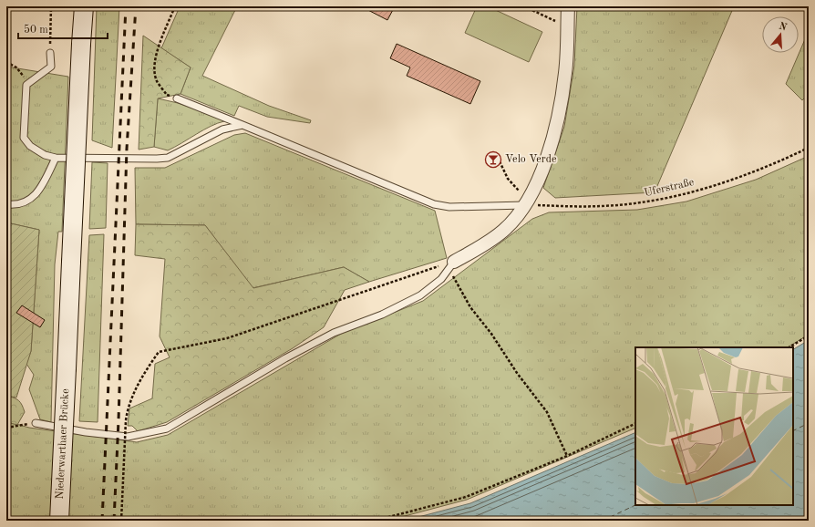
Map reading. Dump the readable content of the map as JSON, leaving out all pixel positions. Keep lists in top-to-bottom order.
{
  "streets": {
    "main road": ["Niederwarthaer Brücke"],
    "path": ["Uferstraße"]
  },
  "places": {
    "bar": ["Velo Verde"]
  },
  "scale_bar": "50 m",
  "north": "top"
}
